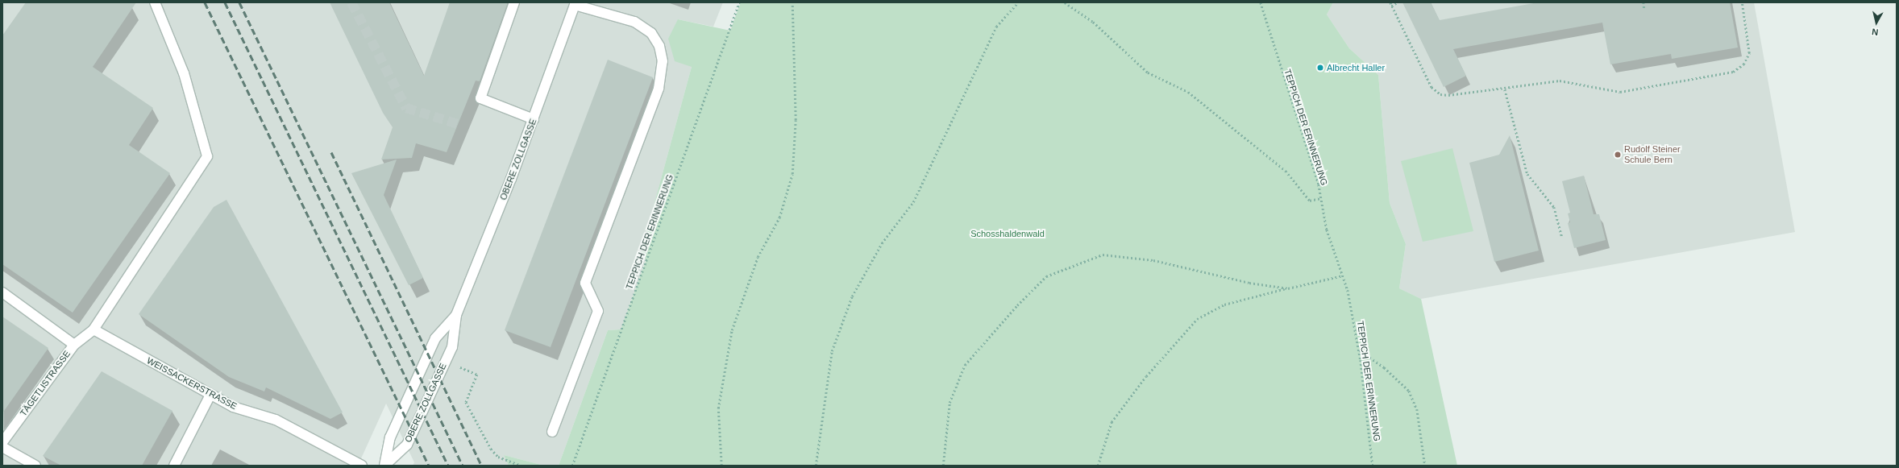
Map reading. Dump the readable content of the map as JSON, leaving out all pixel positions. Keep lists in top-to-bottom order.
{
  "streets": {
    "street": ["OBERE ZOLLGASSE", "TÄGETLISTRASSE", "WEISSACKERSTRASSE"],
    "path": ["TEPPICH DER ERINNERUNG"]
  },
  "crossings": [
    ["TÄGETLISTRASSE", "WEISSACKERSTRASSE"]
  ],
  "parks": ["Schosshaldenwald"],
  "places": ["Albrecht Haller", "Rudolf Steiner Schule Bern"],
  "north": "bottom"
}
